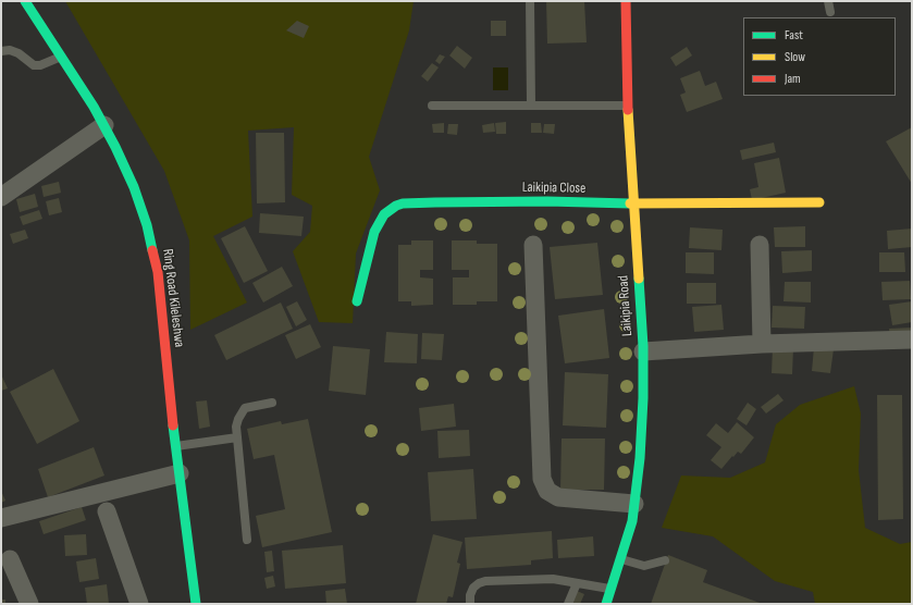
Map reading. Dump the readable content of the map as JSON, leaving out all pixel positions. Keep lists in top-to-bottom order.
{
  "streets": {
    "street": ["Laikipia Close", "Ring Road Kileleshwa", "Laikipia Road"]
  },
  "crossings": [
    ["Laikipia Close", "Laikipia Road"]
  ],
  "legend": ["Fast", "Slow", "Jam"]
}
